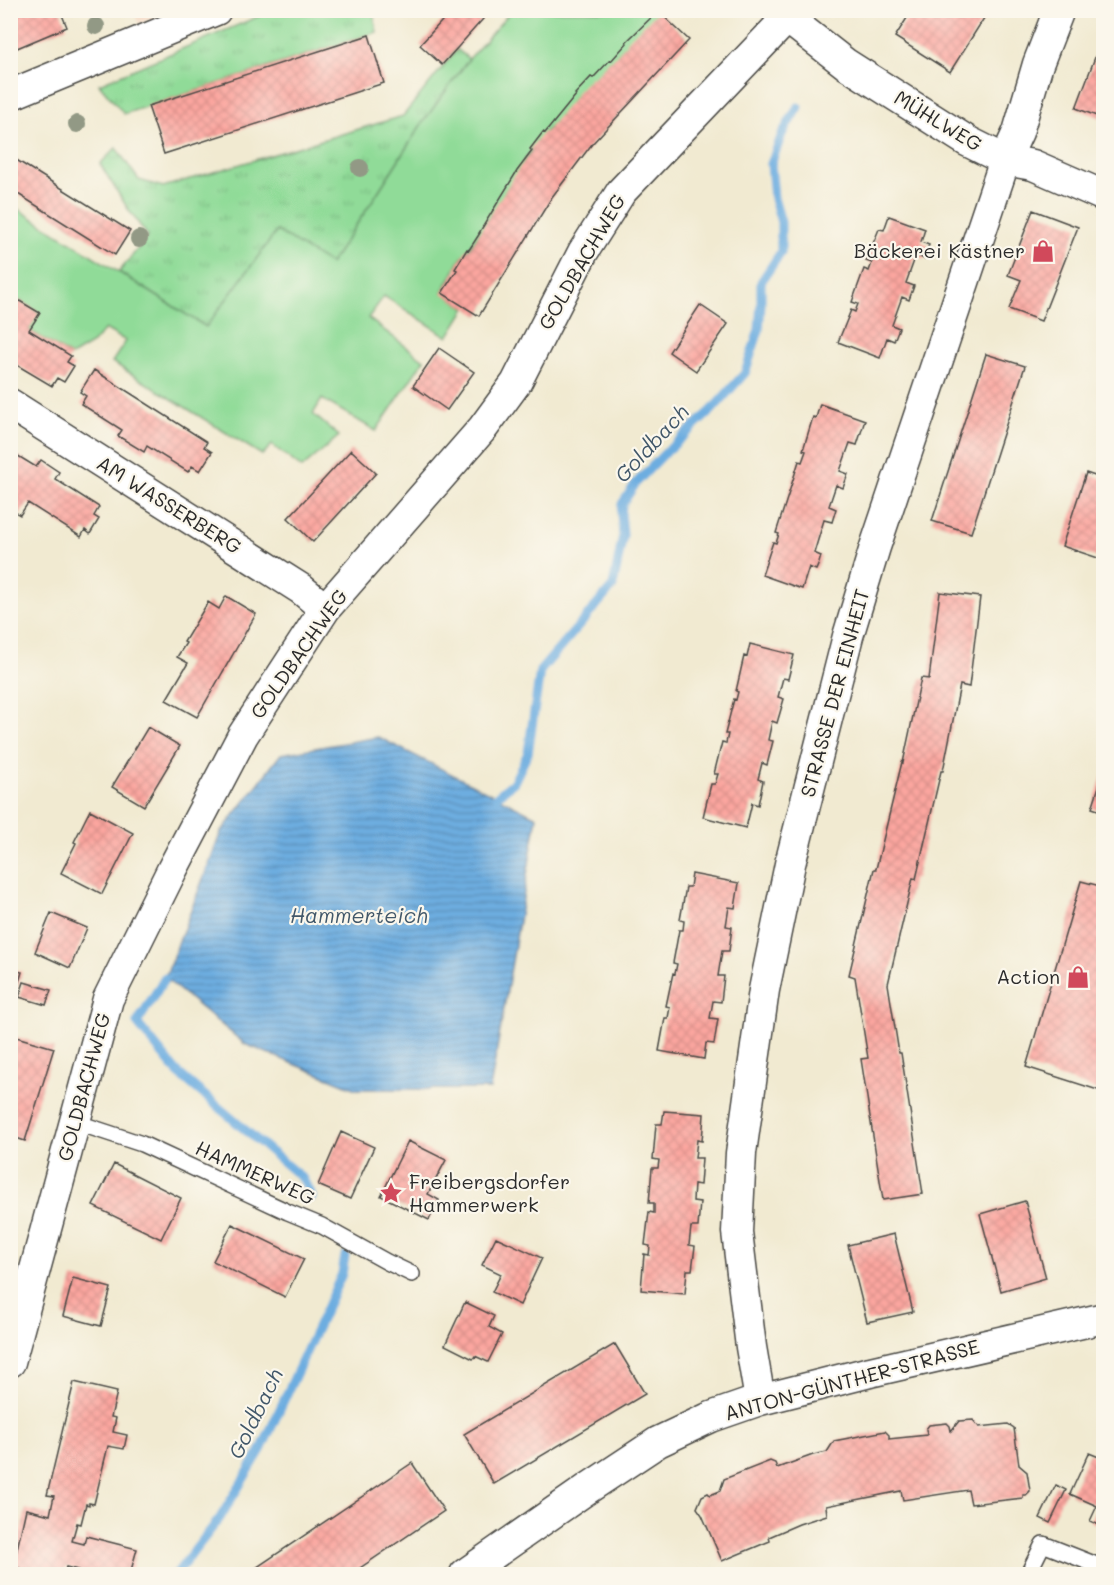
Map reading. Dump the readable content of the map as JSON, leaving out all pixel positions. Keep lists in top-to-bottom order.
{
  "streets": {
    "street": [
      "MÜHLWEG",
      "GOLDBACHWEG",
      "AM WASSERBERG",
      "STRASSE DER EINHEIT",
      "ANTON-GÜNTHER-STRASSE"
    ],
    "lane": ["HAMMERWEG"]
  },
  "crossings": [
    ["MÜHLWEG", "GOLDBACHWEG"],
    ["MÜHLWEG", "STRASSE DER EINHEIT"],
    ["GOLDBACHWEG", "AM WASSERBERG"],
    ["GOLDBACHWEG", "HAMMERWEG"],
    ["STRASSE DER EINHEIT", "ANTON-GÜNTHER-STRASSE"]
  ],
  "water": ["Goldbach", "Hammerteich"],
  "places": {
    "shop": ["Bäckerei Kästner", "Action"],
    "place": ["Freibergsdorfer Hammerwerk"]
  }
}
